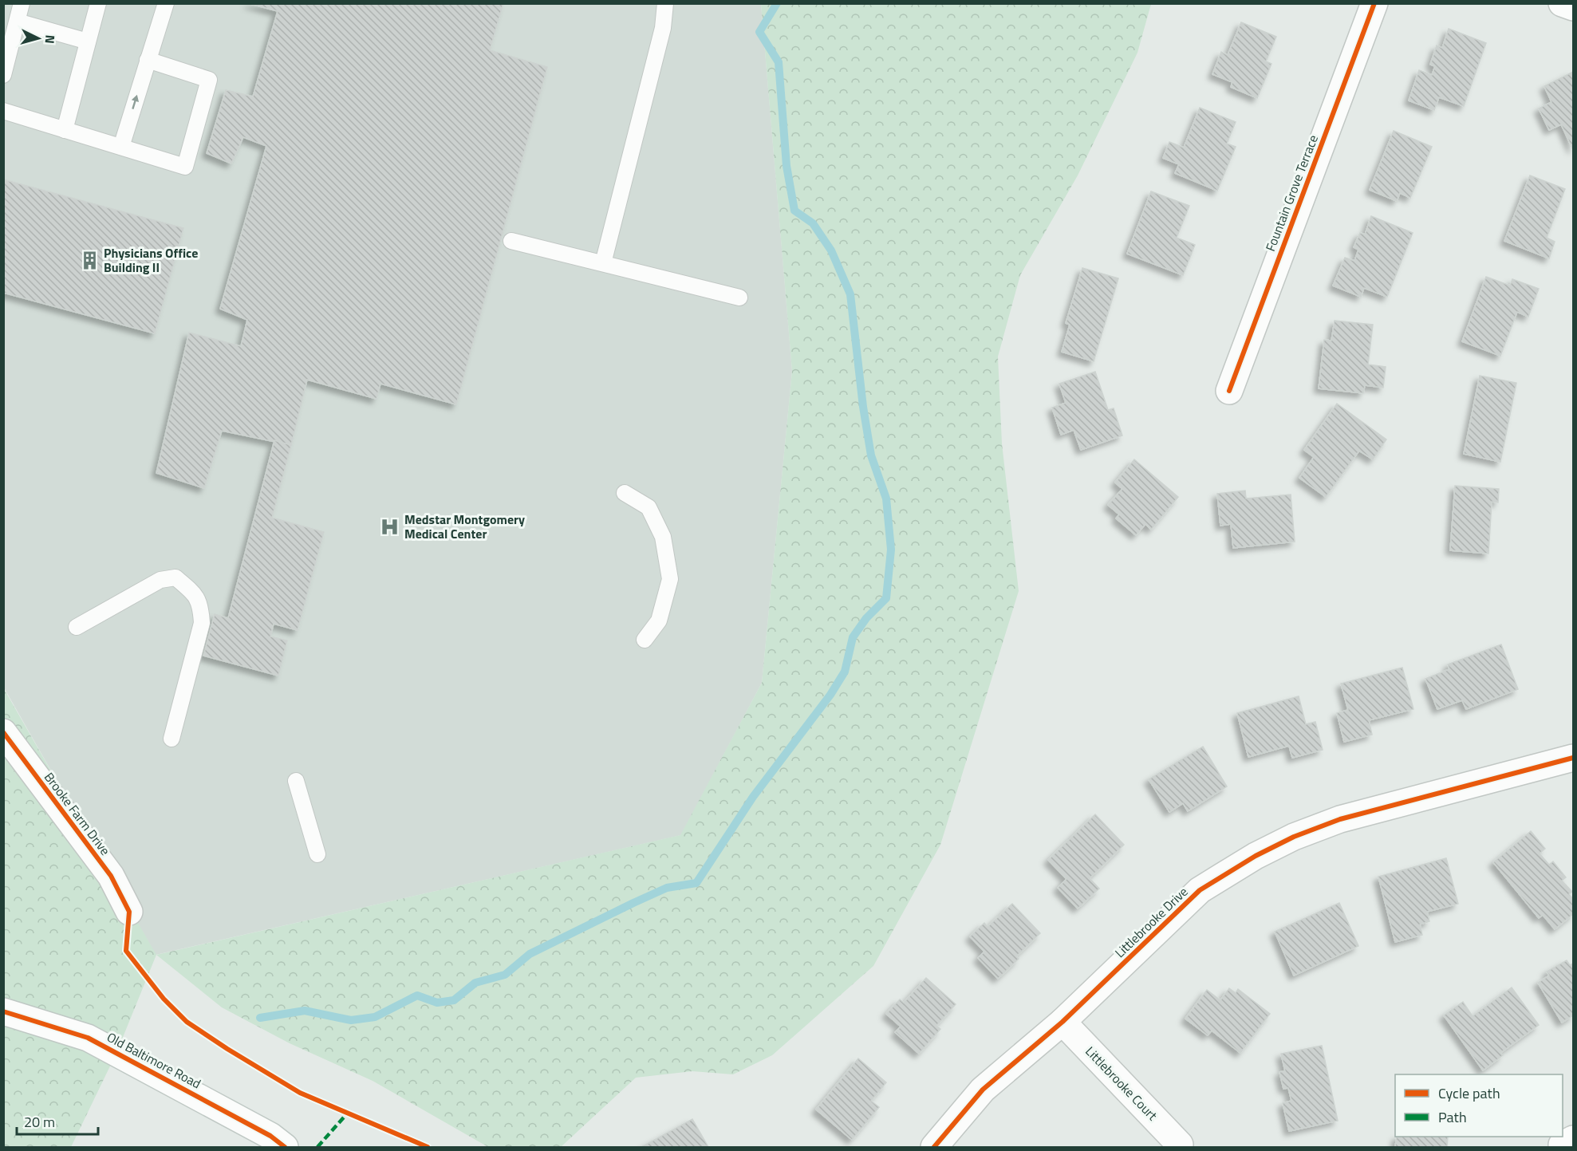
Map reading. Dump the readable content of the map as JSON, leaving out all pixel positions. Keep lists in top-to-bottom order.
{
  "streets": {
    "street": [
      "Fountain Grove Terrace",
      "Brooke Farm Drive",
      "Littlebrooke Drive",
      "Old Baltimore Road",
      "Littlebrooke Court"
    ]
  },
  "crossings": [
    ["Littlebrooke Drive", "Littlebrooke Court"]
  ],
  "places": {
    "building": ["Physicians Office Building II"],
    "hospital": ["Medstar Montgomery Medical Center"]
  },
  "legend": ["Cycle path", "Path"],
  "scale_bar": "20 m",
  "north": "right"
}
